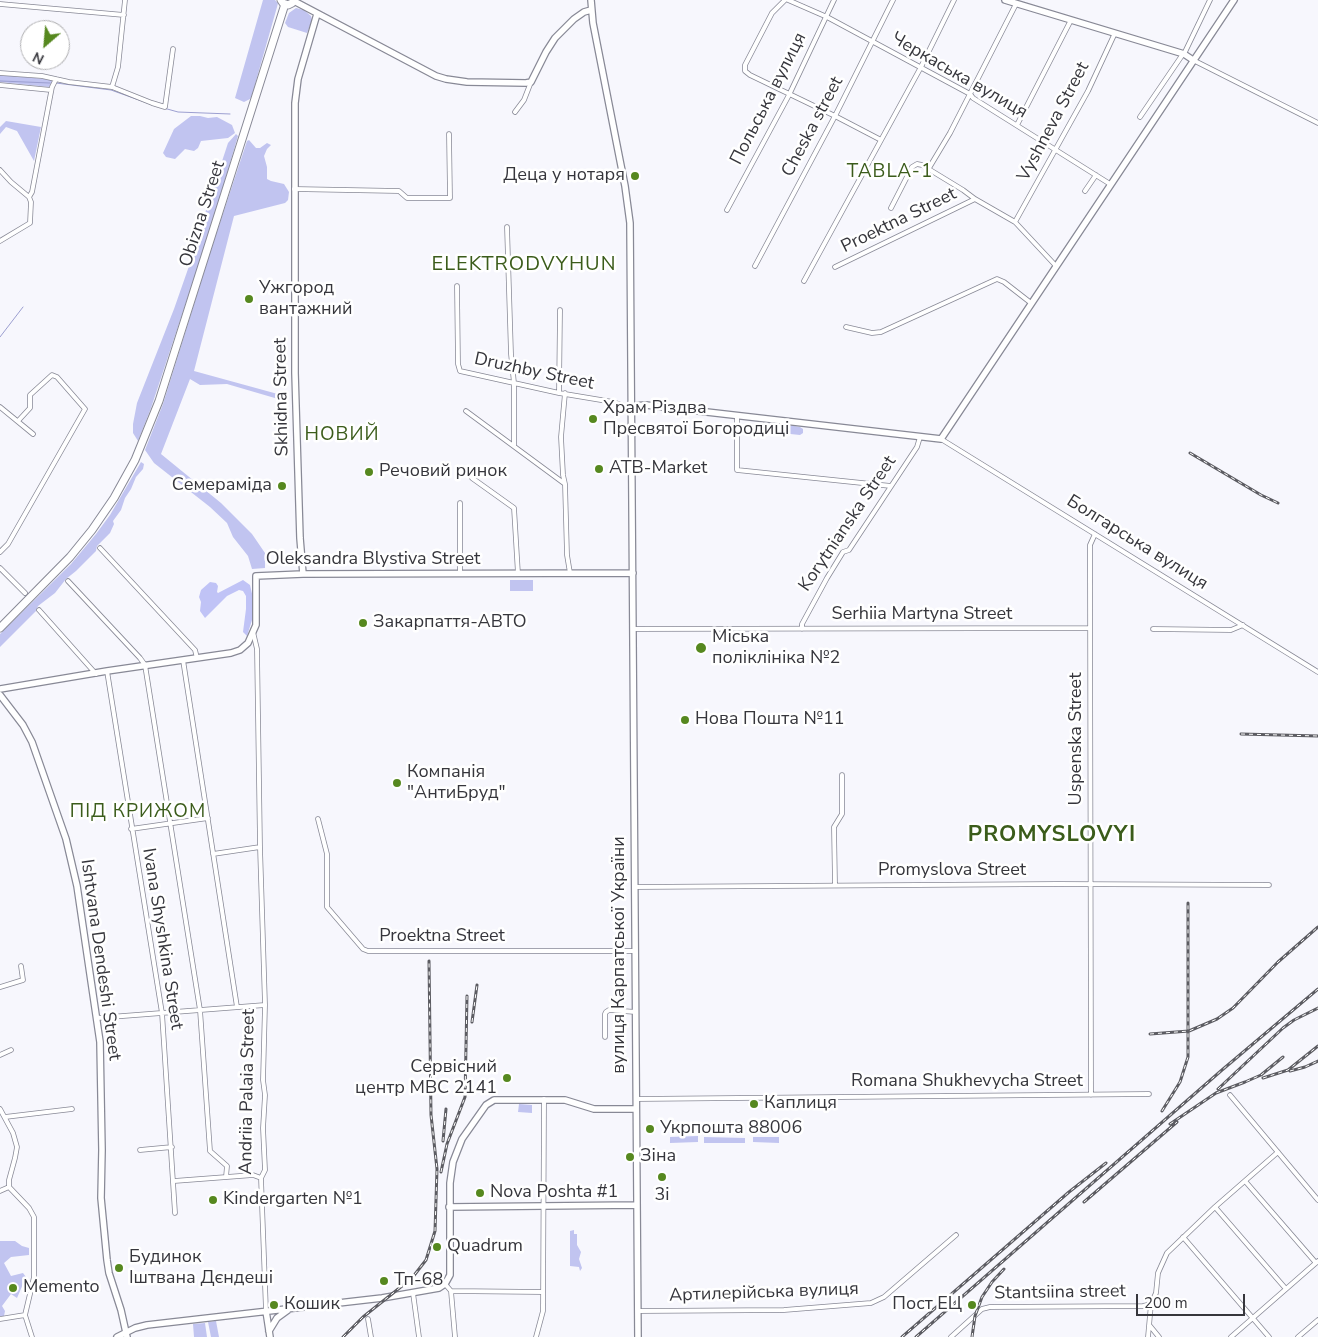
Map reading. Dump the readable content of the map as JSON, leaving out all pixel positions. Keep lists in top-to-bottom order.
{
  "streets": {
    "highway": ["Obizna Street"],
    "street": [
      "Черкаська вулиця",
      "Польська вулиця",
      "Vyshneva Street",
      "Cheska street",
      "Proektna Street",
      "Druzhby Street",
      "Skhidna Street",
      "Korytnianska Street",
      "Болгарська вулиця",
      "Oleksandra Blystiva Street",
      "Serhiia Martyna Street",
      "Uspenska Street",
      "Promyslova Street",
      "Ivana Shyshkina Street",
      "вулиця Карпатської України",
      "Ishtvana Dendeshi Street",
      "Romana Shukhevycha Street",
      "Andriia Palaia Street",
      "Артилерійська вулиця",
      "Stantsiina street"
    ]
  },
  "crossings": [
    ["Черкаська вулиця", "Польська вулиця"],
    ["Черкаська вулиця", "Vyshneva Street"],
    ["Черкаська вулиця", "Cheska street"],
    ["Proektna Street", "вулиця Карпатської України"],
    ["Druzhby Street", "Korytnianska Street"],
    ["Druzhby Street", "вулиця Карпатської України"],
    ["Skhidna Street", "Oleksandra Blystiva Street"],
    ["Korytnianska Street", "Болгарська вулиця"],
    ["Korytnianska Street", "Serhiia Martyna Street"],
    ["Korytnianska Street", "вулиця Карпатської України"],
    ["Болгарська вулиця", "Uspenska Street"],
    ["Oleksandra Blystiva Street", "вулиця Карпатської України"],
    ["Oleksandra Blystiva Street", "Andriia Palaia Street"],
    ["Serhiia Martyna Street", "Uspenska Street"],
    ["Serhiia Martyna Street", "вулиця Карпатської України"],
    ["Uspenska Street", "Promyslova Street"],
    ["Uspenska Street", "Romana Shukhevycha Street"],
    ["Promyslova Street", "вулиця Карпатської України"],
    ["вулиця Карпатської України", "Romana Shukhevycha Street"],
    ["вулиця Карпатської України", "Артилерійська вулиця"]
  ],
  "districts": [
    "TABLA-1",
    "ELEKTRODVYHUN",
    "НОВИЙ",
    "ПІД КРИЖОМ",
    "PROMYSLOVYI"
  ],
  "places": [
    "Деца у нотаря",
    "Ужгород вантажний",
    "Храм Різдва Пресвятої Богородиці",
    "ATB-Market",
    "Речовий ринок",
    "Семераміда",
    "Закарпаття-АВТО",
    "Міська поліклініка №2",
    "Нова Пошта №11",
    "Компанія \"АнтиБруд\"",
    "Сервісний центр МВС 2141",
    "Каплиця",
    "Укрпошта 88006",
    "Зіна",
    "3i",
    "Nova Poshta #1",
    "Kindergarten №1",
    "Quadrum",
    "Будинок Іштвана Дєндеші",
    "Тп-68",
    "Memento",
    "Кошик",
    "Пост ЕЦ"
  ],
  "scale_bar": "200 m",
  "north": "bottom left"
}
